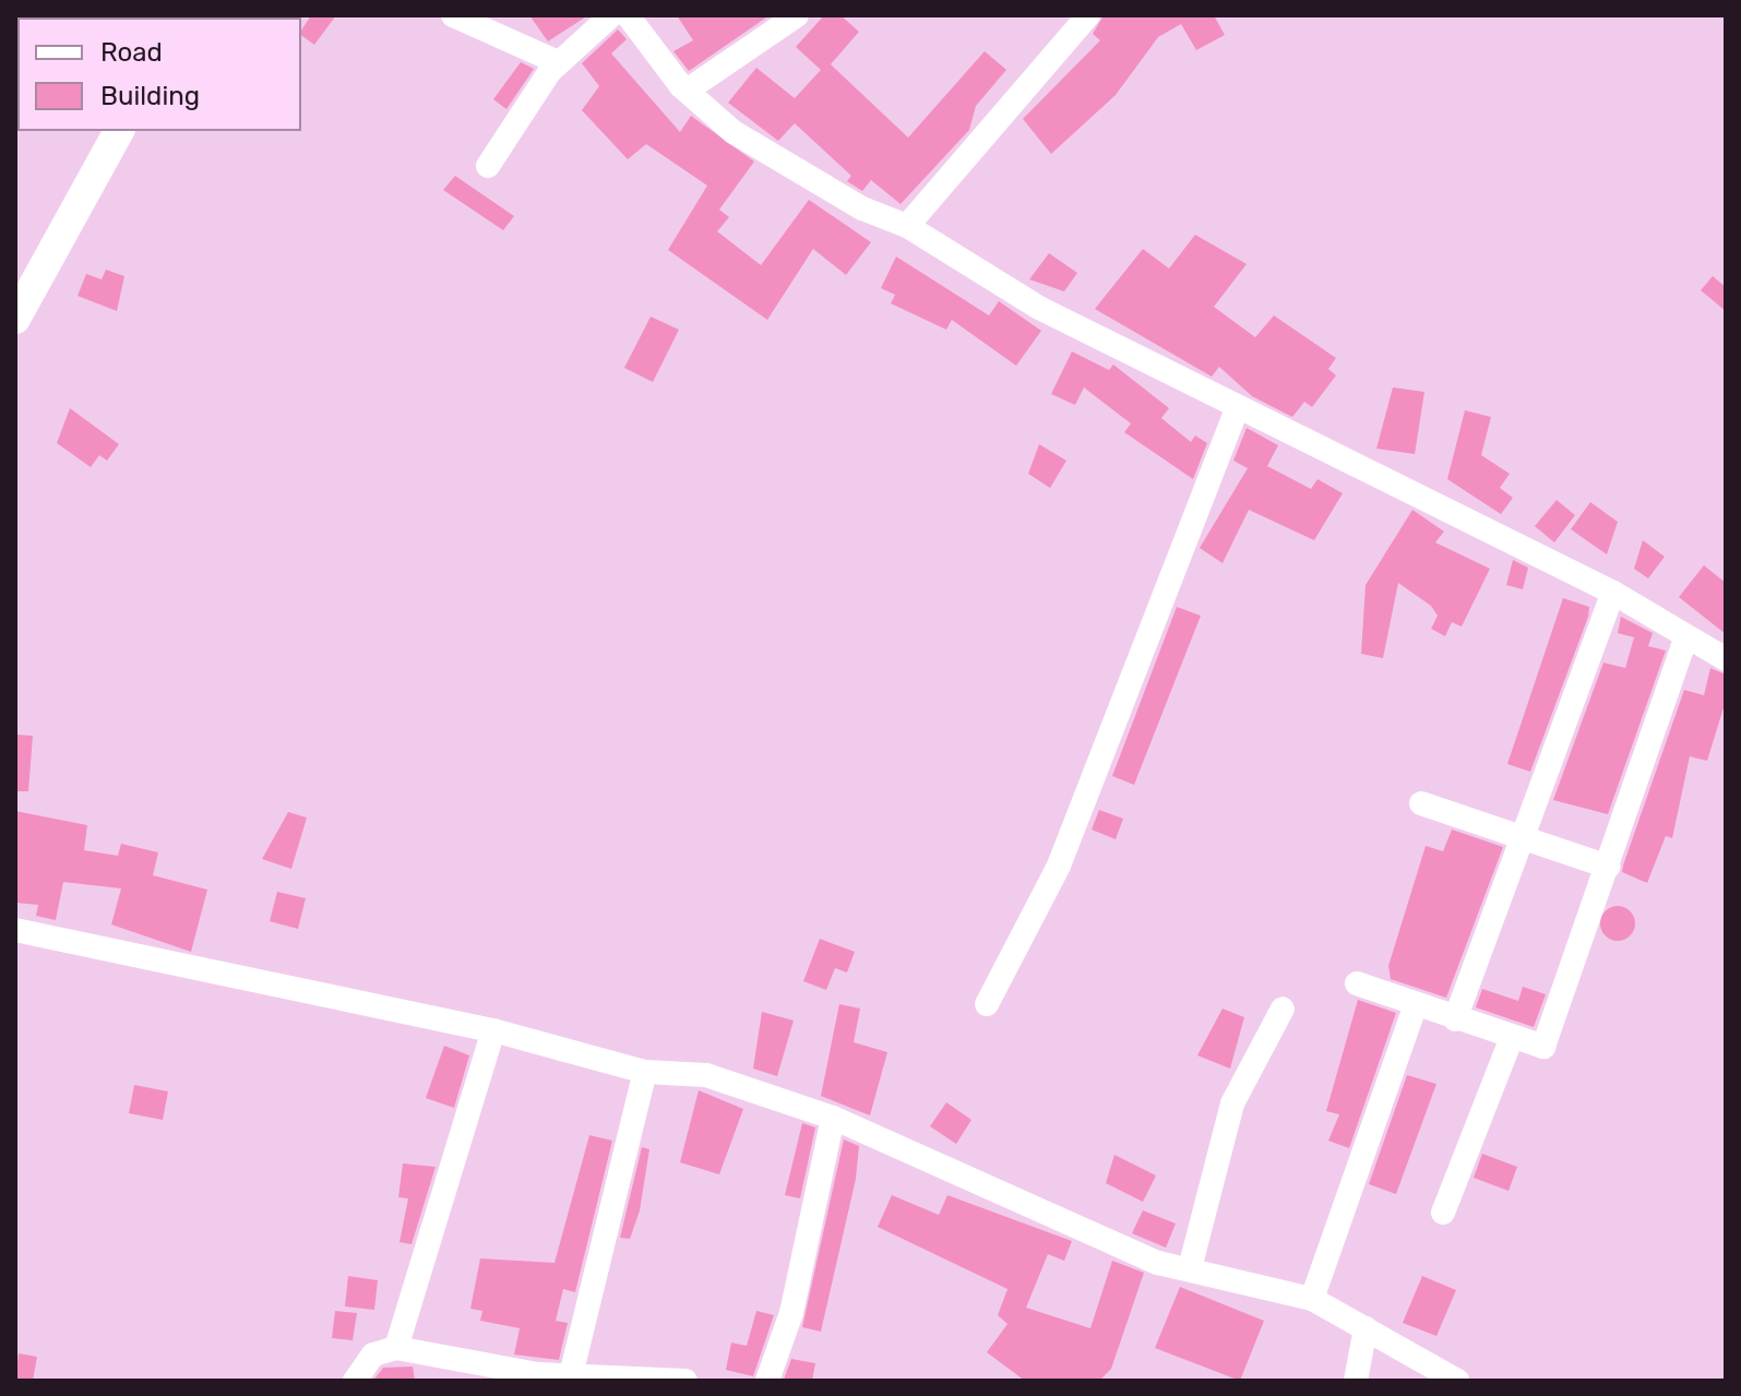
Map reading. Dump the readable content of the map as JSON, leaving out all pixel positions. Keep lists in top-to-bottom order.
{
  "legend": ["Road", "Building"]
}
